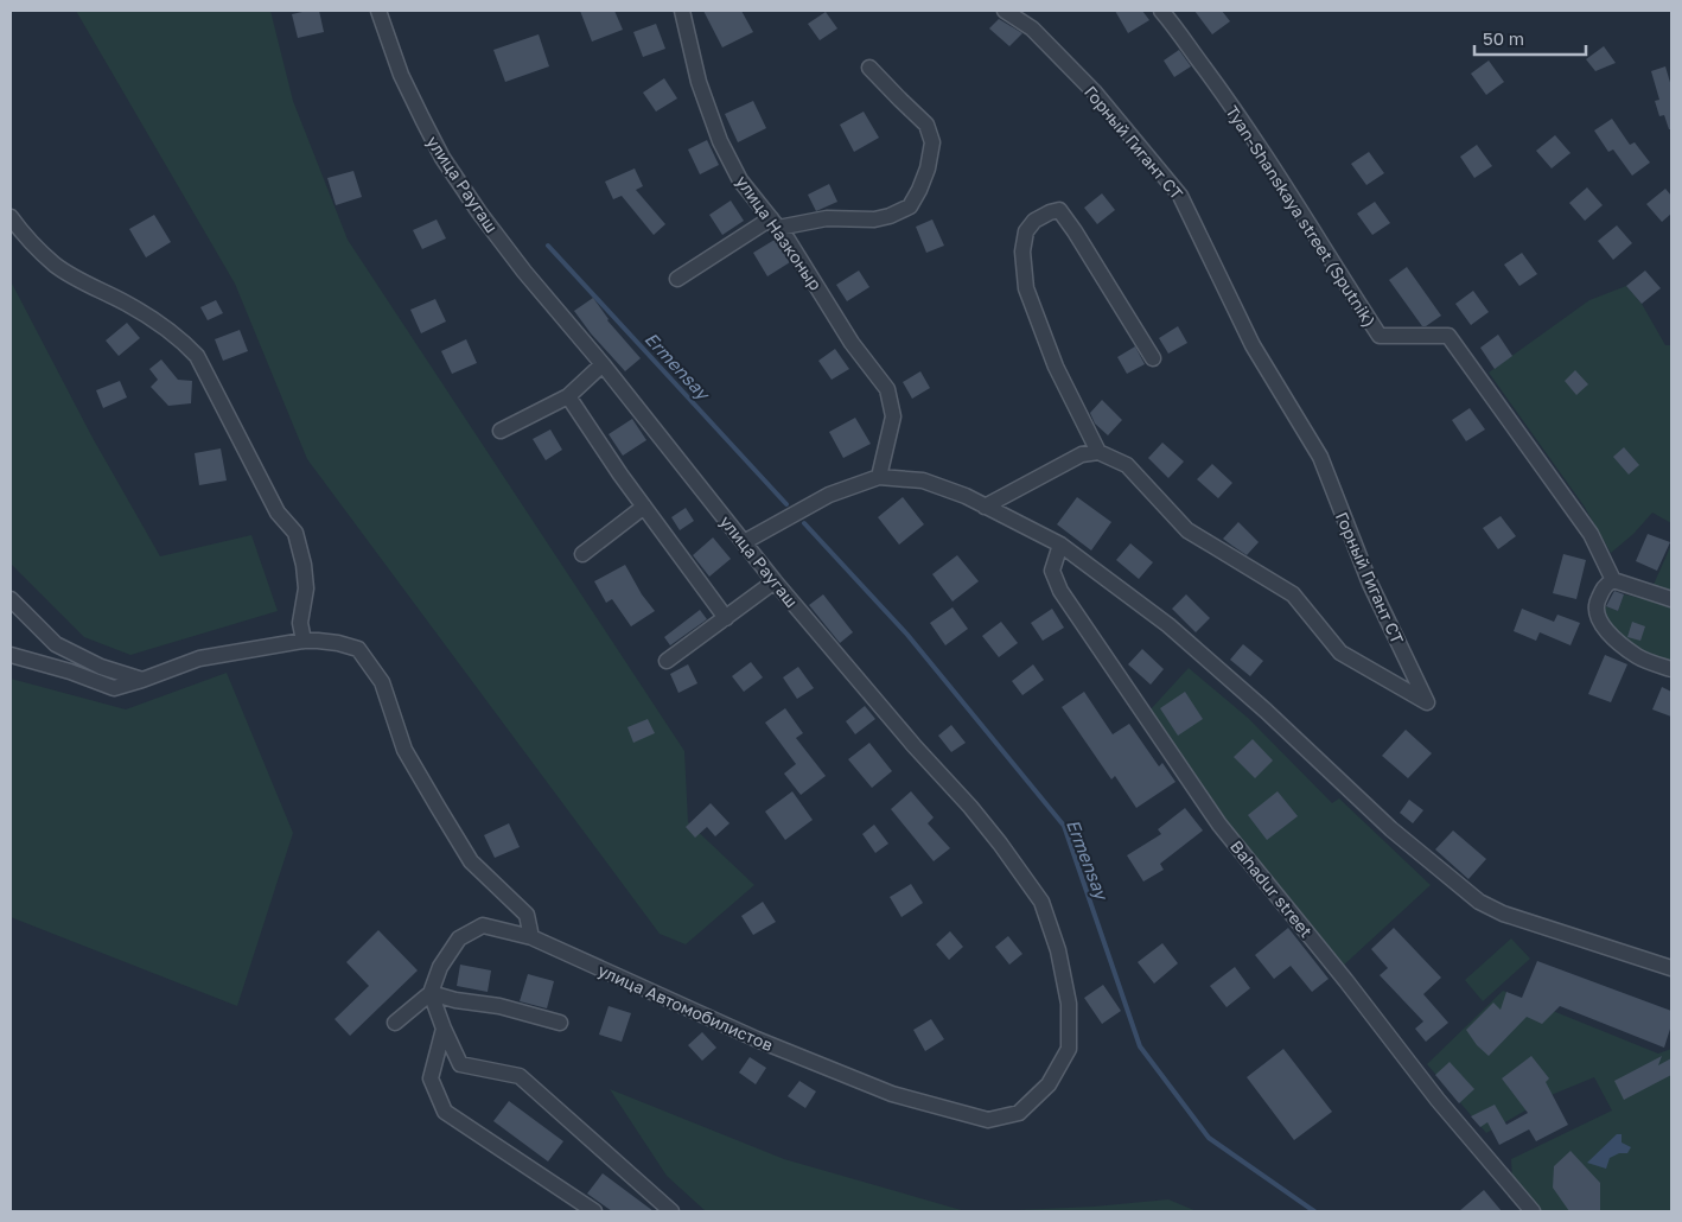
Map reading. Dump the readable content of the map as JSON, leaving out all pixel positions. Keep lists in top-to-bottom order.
{
  "streets": {
    "street": [
      "Горный Гигант СТ",
      "улица Раугаш",
      "Tyan-Shanskaya street (Sputnik)",
      "улица Назконыр",
      "Bahadur street",
      "улица Автомобилистов"
    ]
  },
  "crossings": [
    ["улица Раугаш", "улица Автомобилистов"]
  ],
  "water": ["Ermensay"],
  "scale_bar": "50 m"
}
